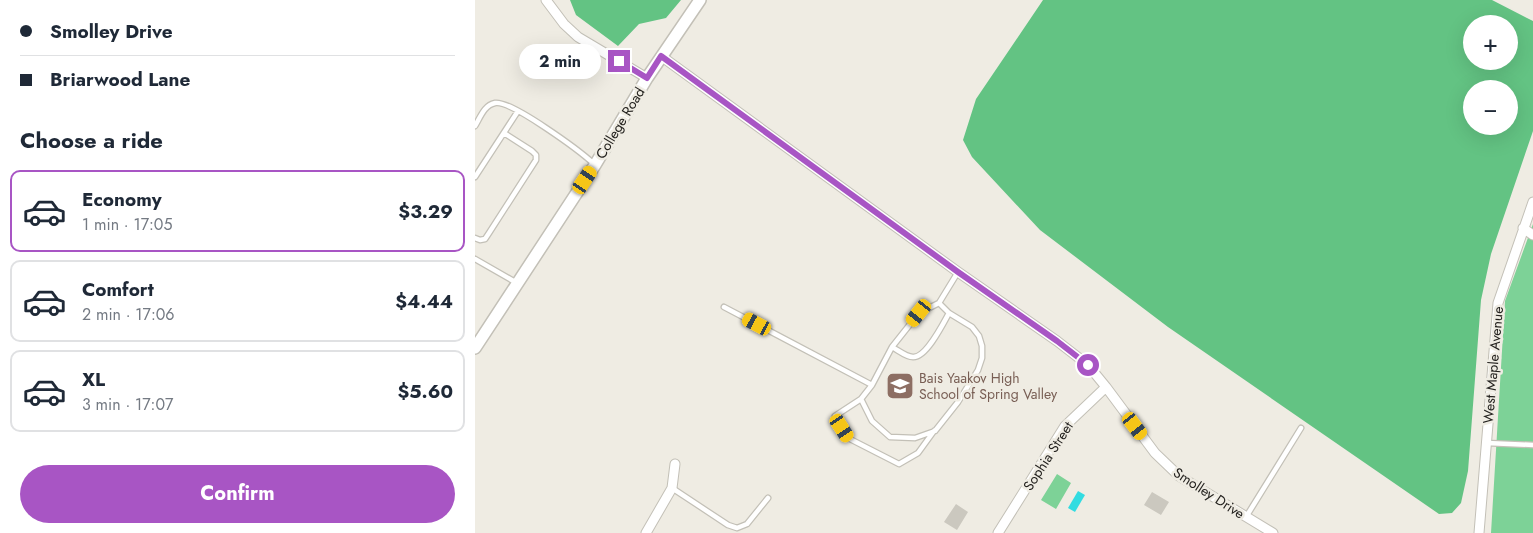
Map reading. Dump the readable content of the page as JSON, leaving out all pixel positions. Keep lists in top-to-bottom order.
{
  "streets": {
    "street": [
      "College Road",
      "West Maple Avenue",
      "Sophia Street",
      "Smolley Drive"
    ]
  },
  "crossings": [
    ["College Road", "Smolley Drive"],
    ["Sophia Street", "Smolley Drive"]
  ],
  "places": {
    "school or university": ["Bais Yaakov High School of Spring Valley"]
  },
  "page": {
    "banner": ["Smolley Drive", "Briarwood Lane"],
    "map_buttons": ["+", "−"],
    "bubble": "2 min",
    "heading": "Choose a ride",
    "list": [
      {
        "name": "Economy",
        "note": "1 min · 17:05",
        "value": "$3.29"
      },
      {
        "name": "Comfort",
        "note": "2 min · 17:06",
        "value": "$4.44"
      },
      {
        "name": "XL",
        "note": "3 min · 17:07",
        "value": "$5.60"
      }
    ],
    "buttons": "Confirm"
  }
}
